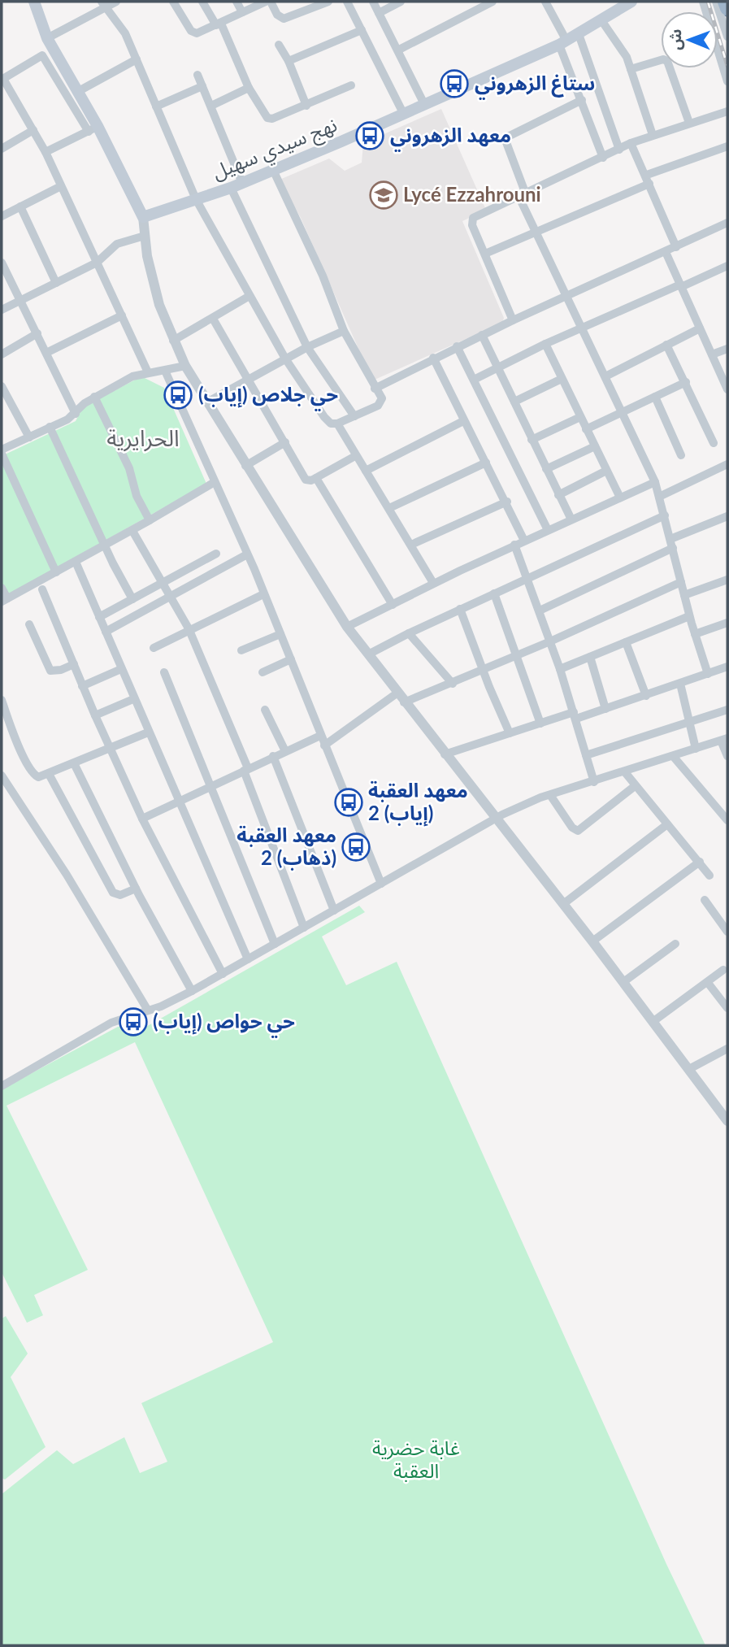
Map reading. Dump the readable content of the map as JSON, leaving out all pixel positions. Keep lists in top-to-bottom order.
{
  "streets": {
    "main road": ["نهج سيدي سهيل"]
  },
  "districts": ["الحرايرية"],
  "parks": ["غابة حضرية العقبة"],
  "places": {
    "bus stop": [
      "ستاغ الزهروني",
      "معهد الزهروني",
      "حي جلاص (إياب)",
      "معهد العقبة 2 (إياب)",
      "معهد العقبة 2 (ذهاب)",
      "حي حواص (إياب)"
    ],
    "school or university": ["Lycé Ezzahrouni"]
  },
  "north": "left"
}
